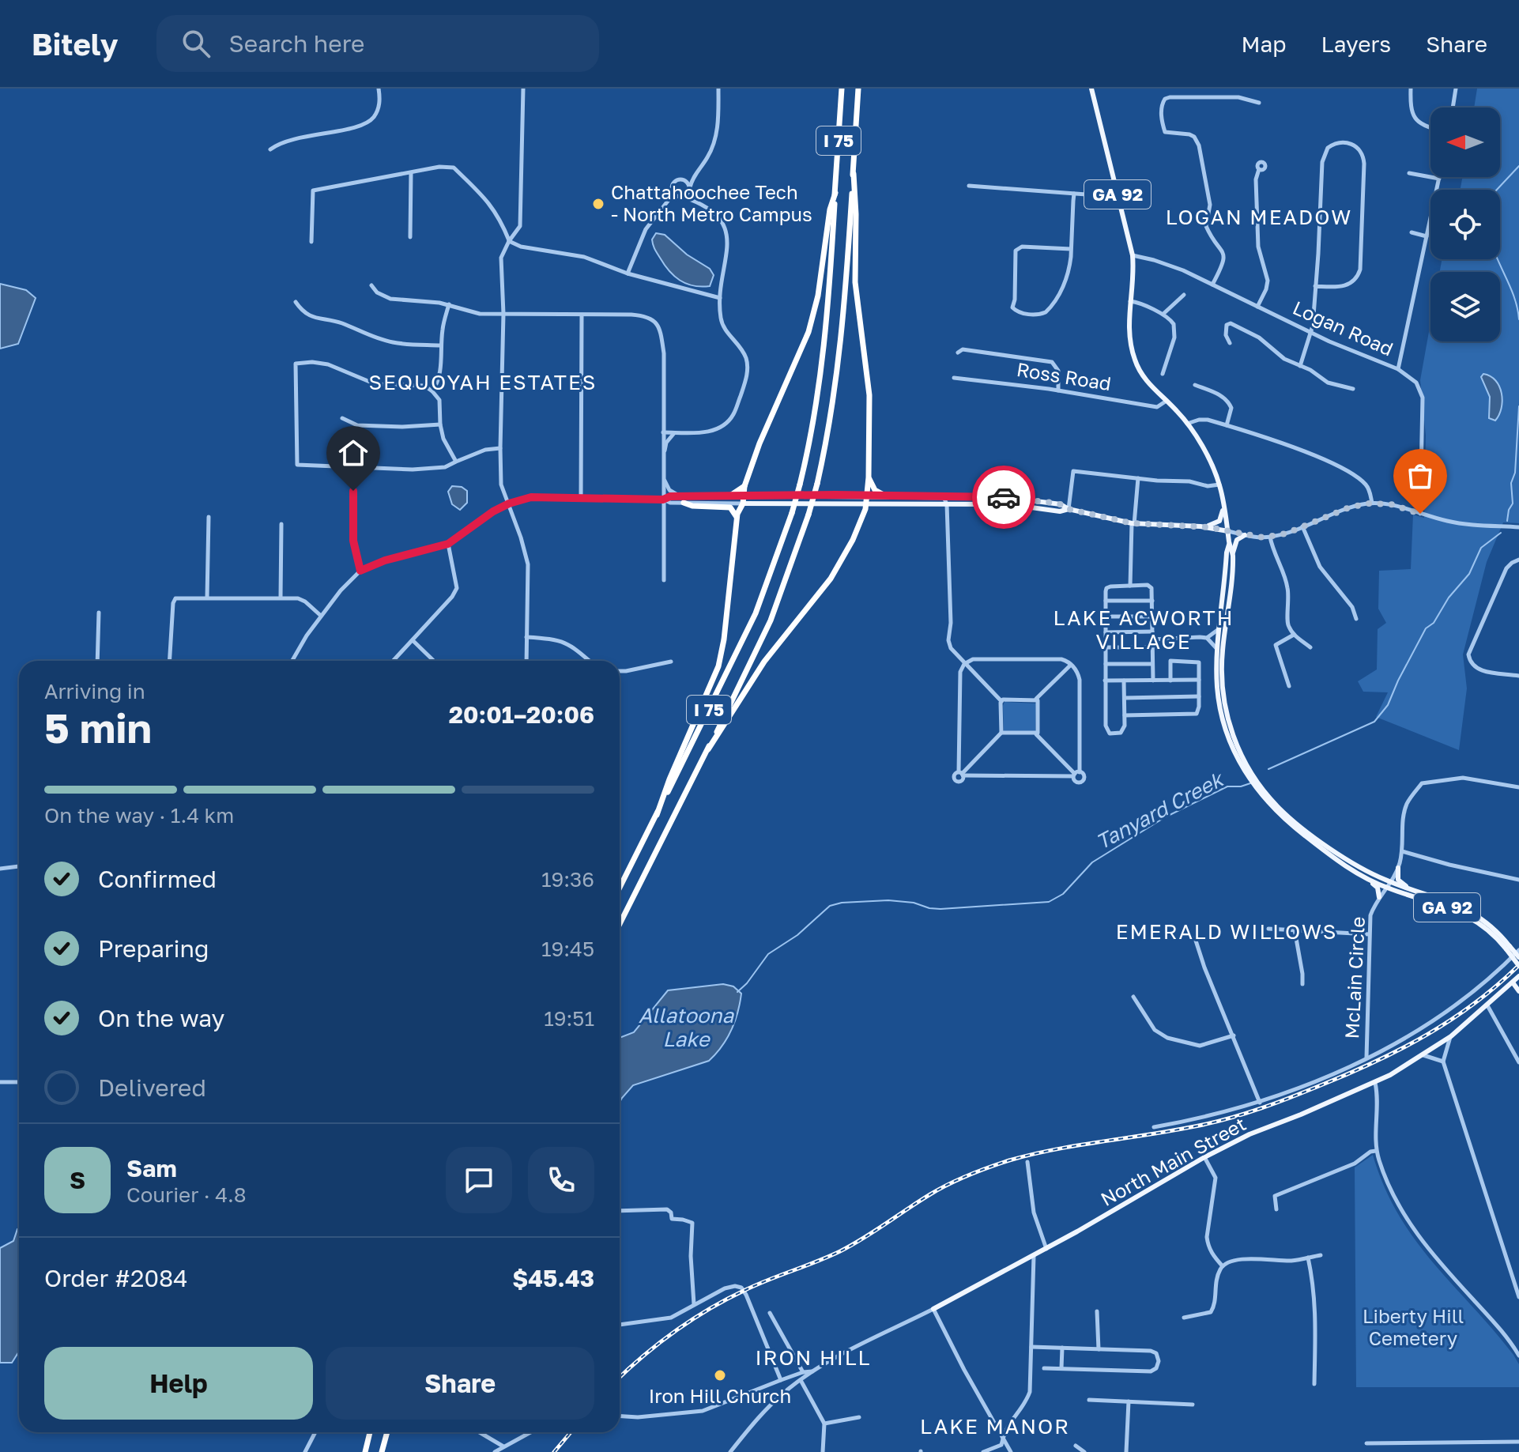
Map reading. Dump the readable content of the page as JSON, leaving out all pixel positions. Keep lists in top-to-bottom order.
{
  "streets": {
    "highway": ["I 75"],
    "main road": ["GA 92", "North Main Street"],
    "street": ["Logan Road", "Ross Road", "McLain Circle"]
  },
  "crossings": [
    ["GA 92", "Logan Road"],
    ["GA 92", "Ross Road"],
    ["GA 92", "McLain Circle"]
  ],
  "districts": [
    "LOGAN MEADOW",
    "SEQUOYAH ESTATES",
    "LAKE ACWORTH VILLAGE",
    "EMERALD WILLOWS",
    "IRON HILL",
    "LAKE MANOR"
  ],
  "water": ["Tanyard Creek", "Allatoona Lake"],
  "parks": ["Liberty Hill Cemetery"],
  "places": ["Chattahoochee Tech - North Metro Campus", "Iron Hill Church"],
  "north": "left",
  "page": {
    "header": "Bitely",
    "search": "Search here",
    "nav": ["Map", "Layers", "Share"],
    "heading": ["5 min", "Arriving in", "20:01–20:06"],
    "panel": [
      "Sam",
      "Courier · 4.8",
      "Order #2084",
      "$45.43"
    ],
    "bar": "On the way · 1.4 km",
    "list": [
      ["Confirmed", "19:36"],
      ["Preparing", "19:45"],
      ["On the way", "19:51"],
      "Delivered"
    ],
    "round": "S",
    "buttons": ["Help", "Share"]
  }
}
